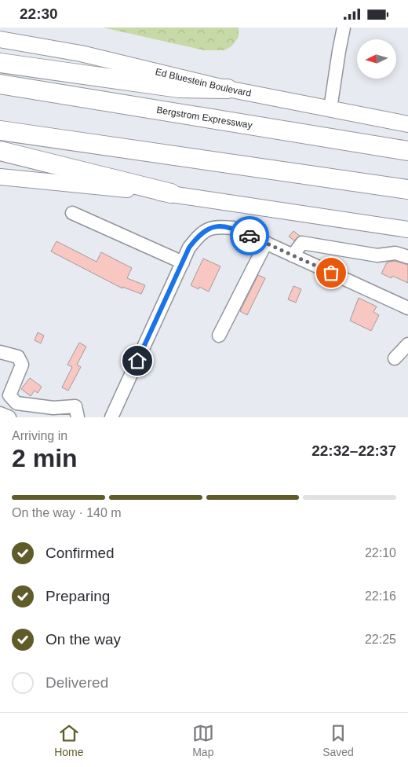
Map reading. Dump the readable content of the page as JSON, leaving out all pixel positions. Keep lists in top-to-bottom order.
{
  "streets": {
    "highway": ["Bergstrom Expressway"],
    "main road": ["Ed Bluestein Boulevard"]
  },
  "north": "left",
  "page": {
    "status": "22:30",
    "heading": ["2 min", "Arriving in", "22:32–22:37"],
    "bar": "On the way · 140 m",
    "list": [
      ["Confirmed", "22:10"],
      ["Preparing", "22:16"],
      ["On the way", "22:25"],
      "Delivered"
    ],
    "tabs": ["Home", "Map", "Saved"]
  }
}
